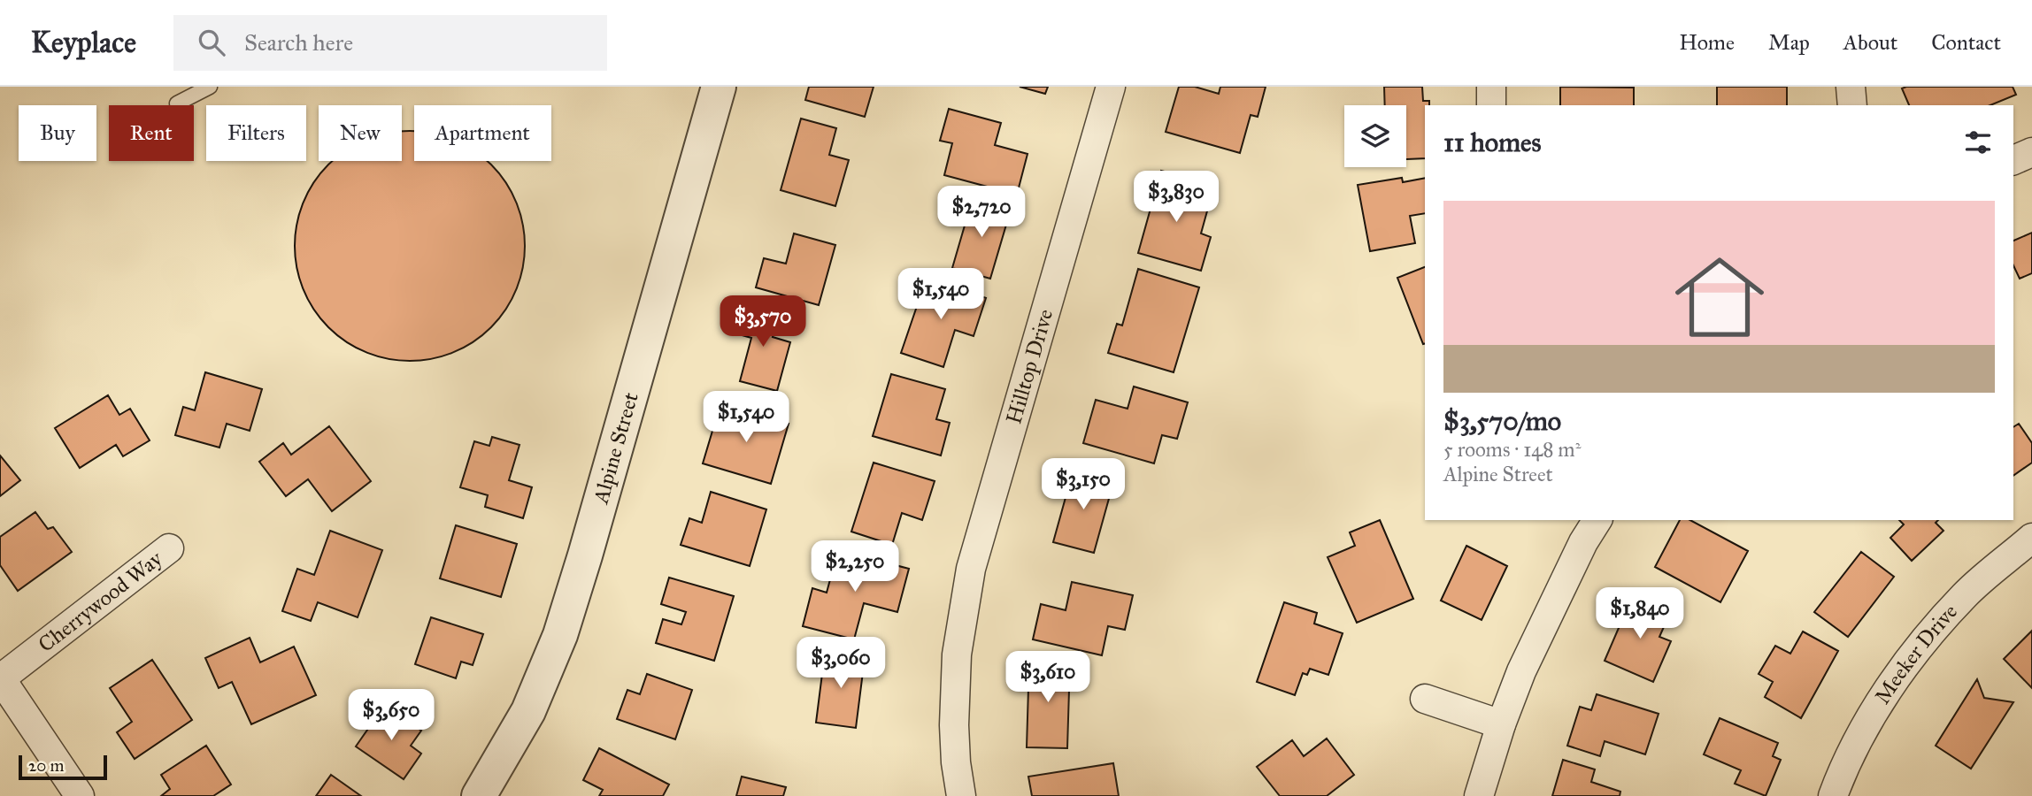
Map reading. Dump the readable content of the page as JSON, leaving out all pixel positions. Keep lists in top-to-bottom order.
{
  "streets": {
    "street": [
      "Hilltop Drive",
      "Alpine Street",
      "Cherrywood Way",
      "Meeker Drive"
    ]
  },
  "scale_bar": "20 m",
  "page": {
    "header": "Keyplace",
    "search": "Search here",
    "nav": [
      "Home",
      "Map",
      "About",
      "Contact"
    ],
    "chip": [
      "Buy",
      "Rent",
      "Filters",
      "New",
      "Apartment"
    ],
    "heading": "11 homes",
    "price": [
      "$3,830",
      "$2,720",
      "$1,540",
      "$3,570",
      "$1,540",
      "$3,150",
      "$2,250",
      "$1,840",
      "$3,060",
      "$3,610",
      "$3,650"
    ],
    "list": [
      {
        "name": "$3,570/mo",
        "note": "5 rooms · 148 m² · Alpine Street"
      }
    ],
    "scale": "20 m"
  }
}
